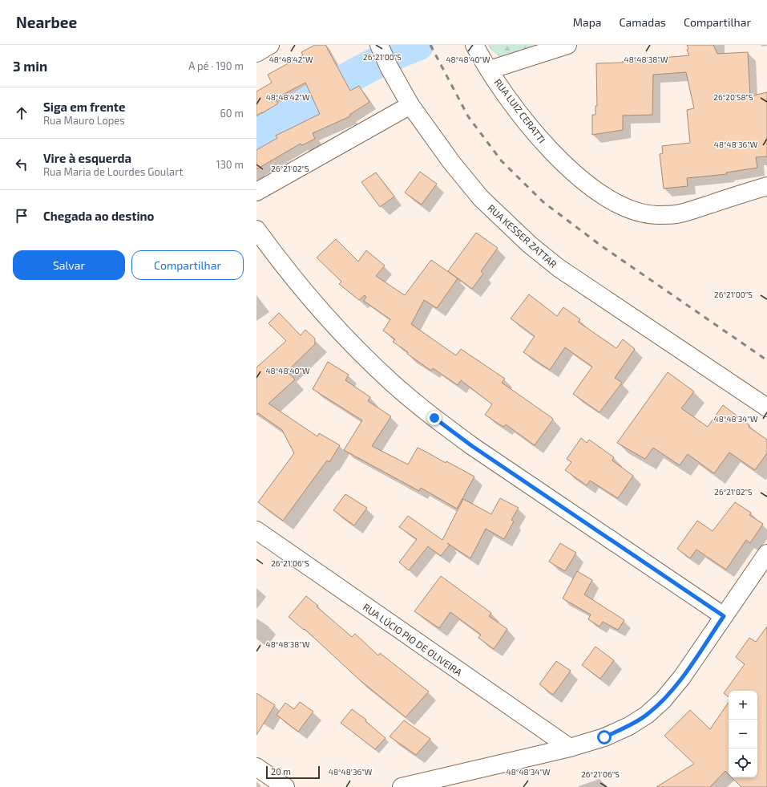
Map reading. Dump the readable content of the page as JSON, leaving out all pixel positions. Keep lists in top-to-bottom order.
{
  "streets": {
    "street": ["RUA LUIZ CERATTI", "RUA KESSER ZATTAR", "RUA LÚCIO PIO DE OLIVEIRA"]
  },
  "scale_bar": "20 m",
  "page": {
    "header": "Nearbee",
    "nav": ["Mapa", "Camadas", "Compartilhar"],
    "heading": ["3 min", "A pé · 190 m"],
    "list": [
      ["Siga em frente", "Rua Mauro Lopes", "60 m"],
      ["Vire à esquerda", "Rua Maria de Lourdes Goulart", "130 m"],
      "Chegada ao destino"
    ],
    "buttons": ["Salvar", "Compartilhar"],
    "map_buttons": ["+", "−"],
    "scale": "20 m"
  },
  "coordinates": [
    "26°21'00\"S",
    "48°48'42\"W",
    "48°48'40\"W",
    "48°48'38\"W",
    "26°20'58\"S",
    "48°48'36\"W",
    "26°21'02\"S",
    "48°48'34\"W",
    "26°21'06\"S"
  ]
}
